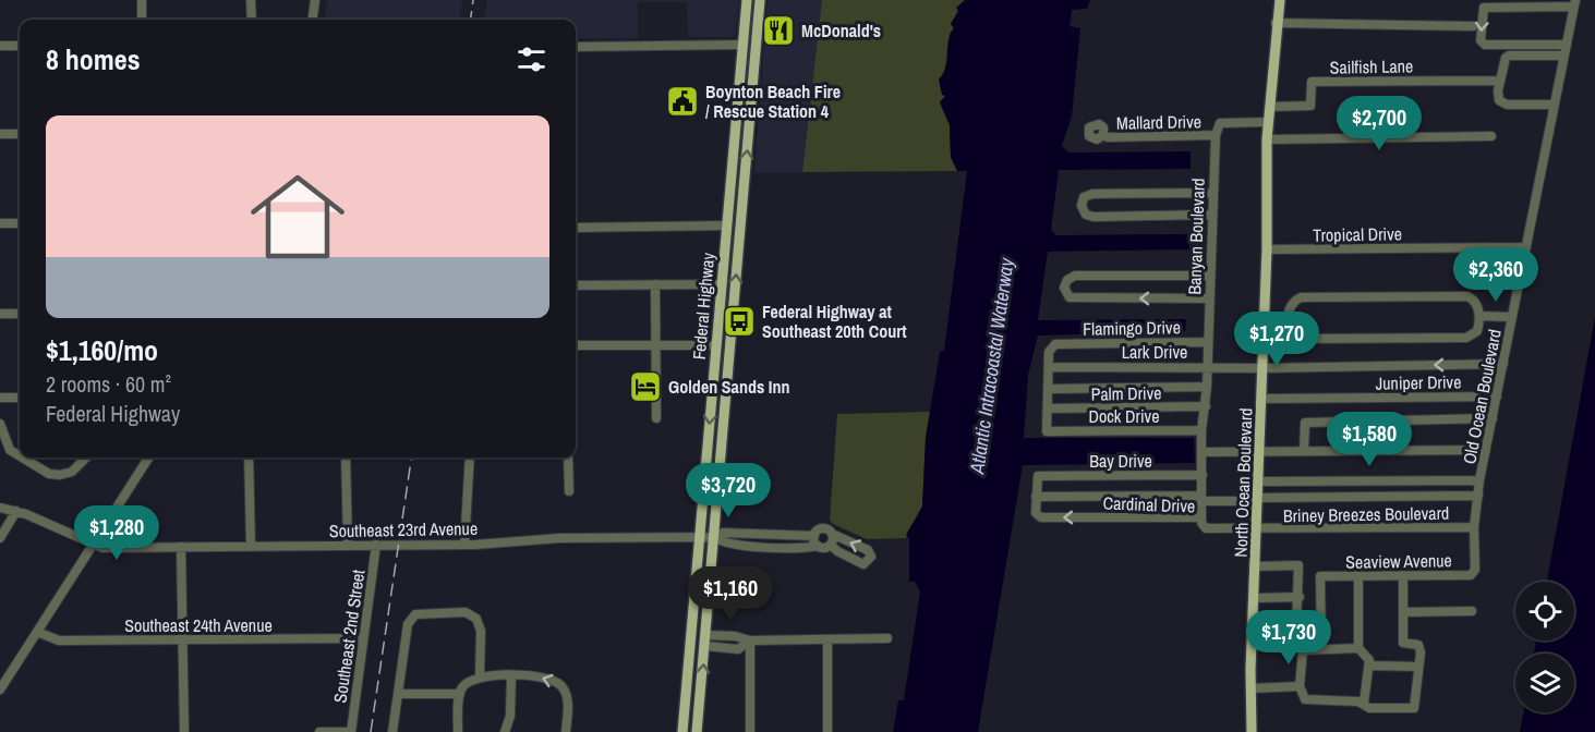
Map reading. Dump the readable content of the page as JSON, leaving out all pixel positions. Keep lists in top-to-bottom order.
{
  "streets": {
    "main road": ["Federal Highway", "North Ocean Boulevard"],
    "street": [
      "Sailfish Lane",
      "Mallard Drive",
      "Tropical Drive",
      "Banyan Boulevard",
      "Flamingo Drive",
      "Lark Drive",
      "Juniper Drive",
      "Palm Drive",
      "Old Ocean Boulevard",
      "Dock Drive",
      "Bay Drive",
      "Cardinal Drive",
      "Briney Breezes Boulevard",
      "Southeast 23rd Avenue",
      "Seaview Avenue",
      "Southeast 24th Avenue",
      "Southeast 2nd Street"
    ]
  },
  "crossings": [
    ["Sailfish Lane", "North Ocean Boulevard"],
    ["Mallard Drive", "Banyan Boulevard"],
    ["Tropical Drive", "Old Ocean Boulevard"],
    ["Tropical Drive", "North Ocean Boulevard"],
    ["Banyan Boulevard", "Flamingo Drive"],
    ["Banyan Boulevard", "Lark Drive"],
    ["Banyan Boulevard", "Palm Drive"],
    ["Banyan Boulevard", "Dock Drive"],
    ["Banyan Boulevard", "Bay Drive"],
    ["Banyan Boulevard", "Cardinal Drive"],
    ["Federal Highway", "Southeast 23rd Avenue"],
    ["Flamingo Drive", "Lark Drive"],
    ["Lark Drive", "Old Ocean Boulevard"],
    ["Lark Drive", "North Ocean Boulevard"],
    ["Juniper Drive", "Old Ocean Boulevard"],
    ["Juniper Drive", "North Ocean Boulevard"],
    ["Palm Drive", "Dock Drive"],
    ["Old Ocean Boulevard", "Briney Breezes Boulevard"],
    ["Old Ocean Boulevard", "Seaview Avenue"],
    ["Bay Drive", "Cardinal Drive"],
    ["North Ocean Boulevard", "Cardinal Drive"],
    ["North Ocean Boulevard", "Briney Breezes Boulevard"],
    ["Cardinal Drive", "Briney Breezes Boulevard"],
    ["Southeast 23rd Avenue", "Southeast 2nd Street"],
    ["Southeast 24th Avenue", "Southeast 2nd Street"]
  ],
  "one_way": ["Lark Drive"],
  "water": ["Atlantic Intracoastal Waterway"],
  "places": {
    "restaurant": ["McDonald's"],
    "public building": ["Boynton Beach Fire / Rescue Station 4"],
    "bus stop": ["Federal Highway at Southeast 20th Court"],
    "hotel": ["Golden Sands Inn"]
  },
  "page": {
    "heading": "8 homes",
    "price": [
      "$2,700",
      "$2,360",
      "$1,270",
      "$1,580",
      "$3,720",
      "$1,280",
      "$1,160",
      "$1,730"
    ],
    "list": [
      {
        "name": "$1,160/mo",
        "note": "2 rooms · 60 m² · Federal Highway"
      }
    ]
  }
}
